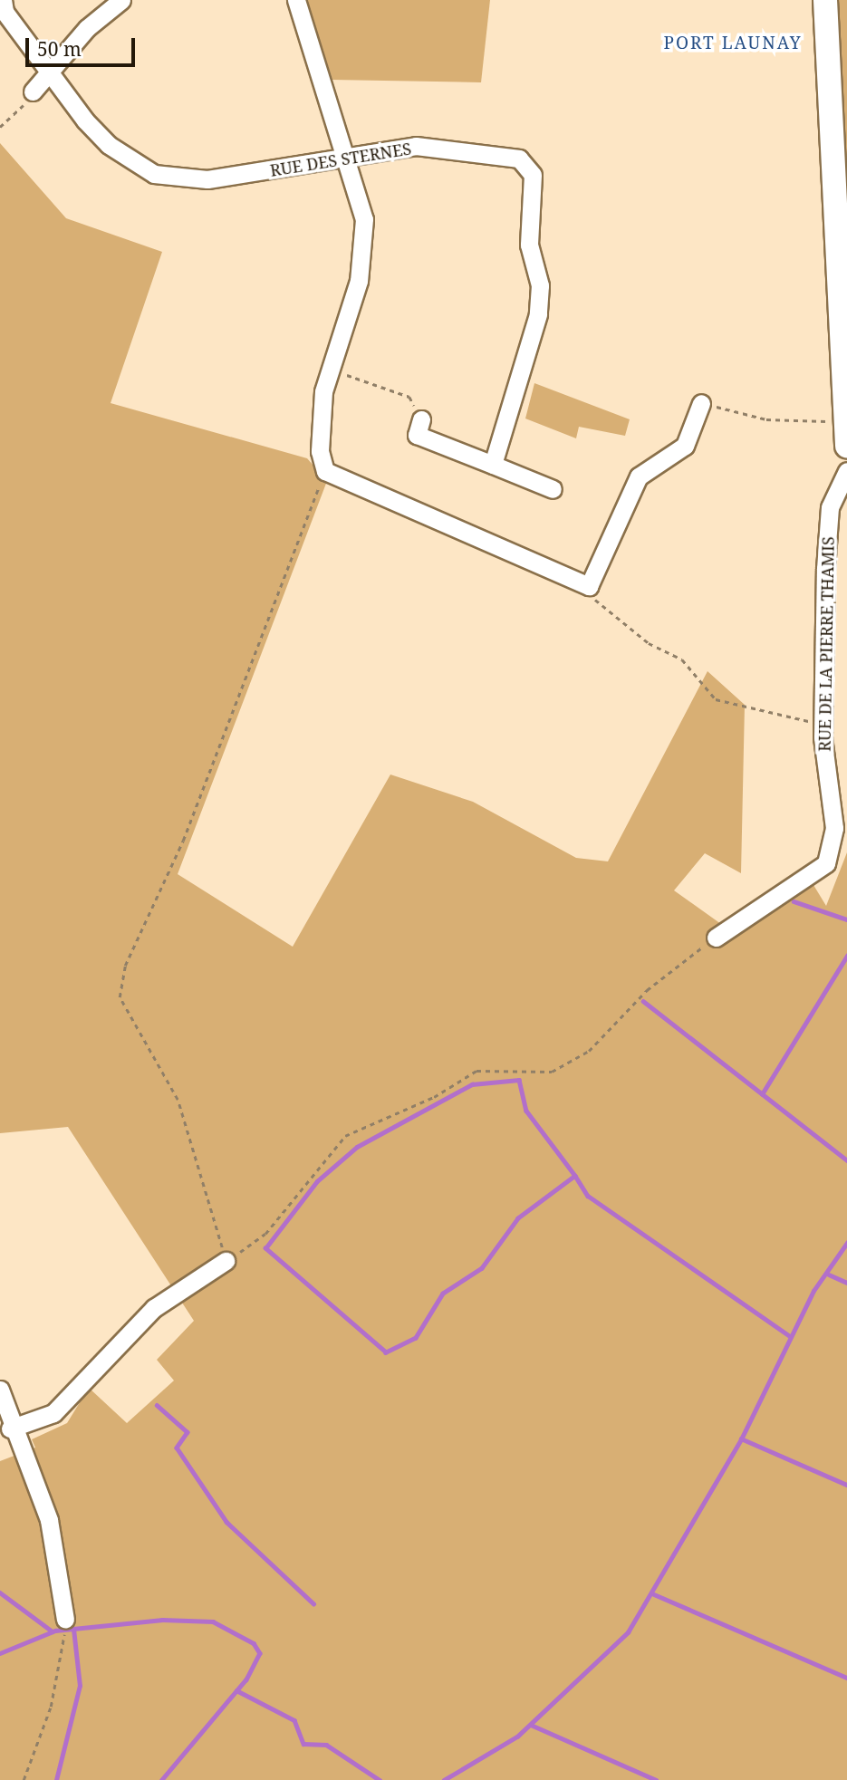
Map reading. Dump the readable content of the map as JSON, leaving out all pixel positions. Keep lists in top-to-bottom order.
{
  "streets": {
    "street": ["RUE DES STERNES", "RUE DE LA PIERRE THAMIS"]
  },
  "districts": ["PORT LAUNAY"],
  "scale_bar": "50 m"
}
